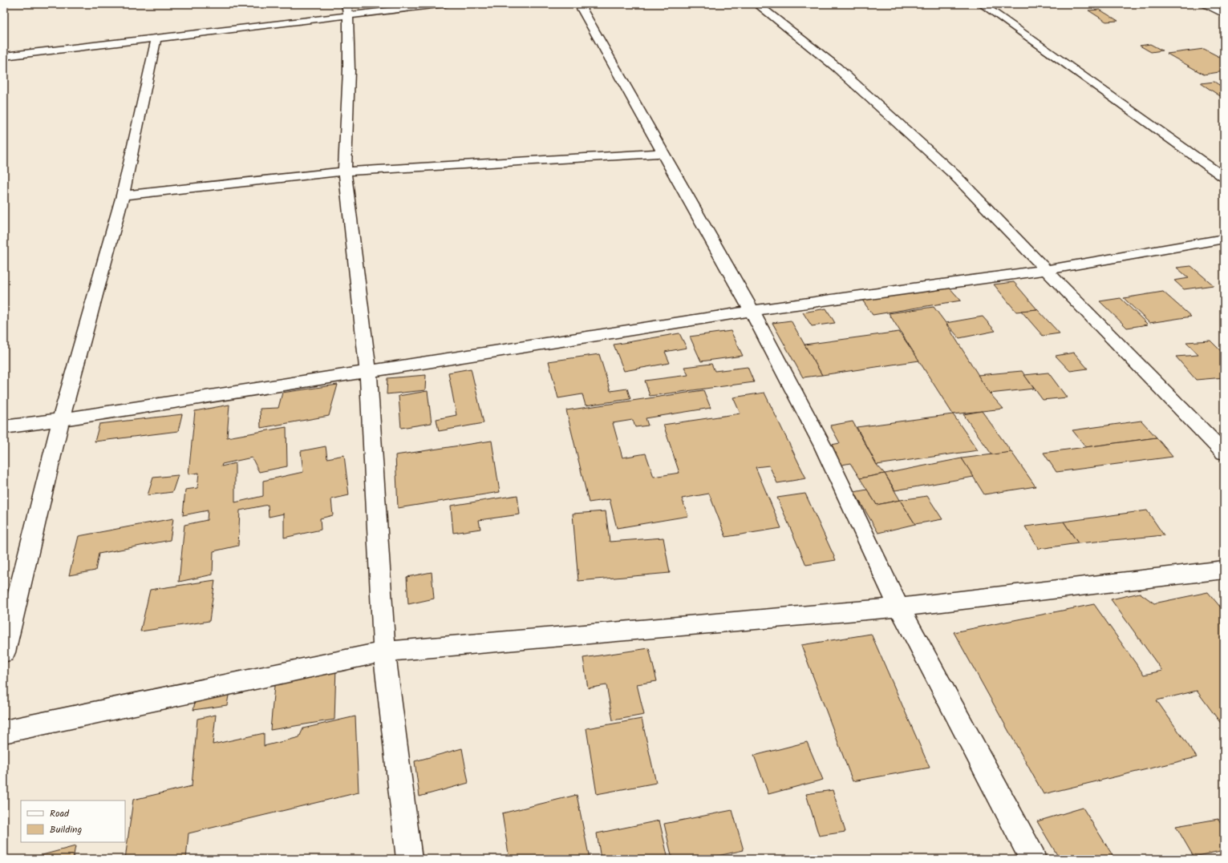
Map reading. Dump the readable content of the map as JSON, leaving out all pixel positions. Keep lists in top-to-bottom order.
{
  "legend": ["Road", "Building"]
}
